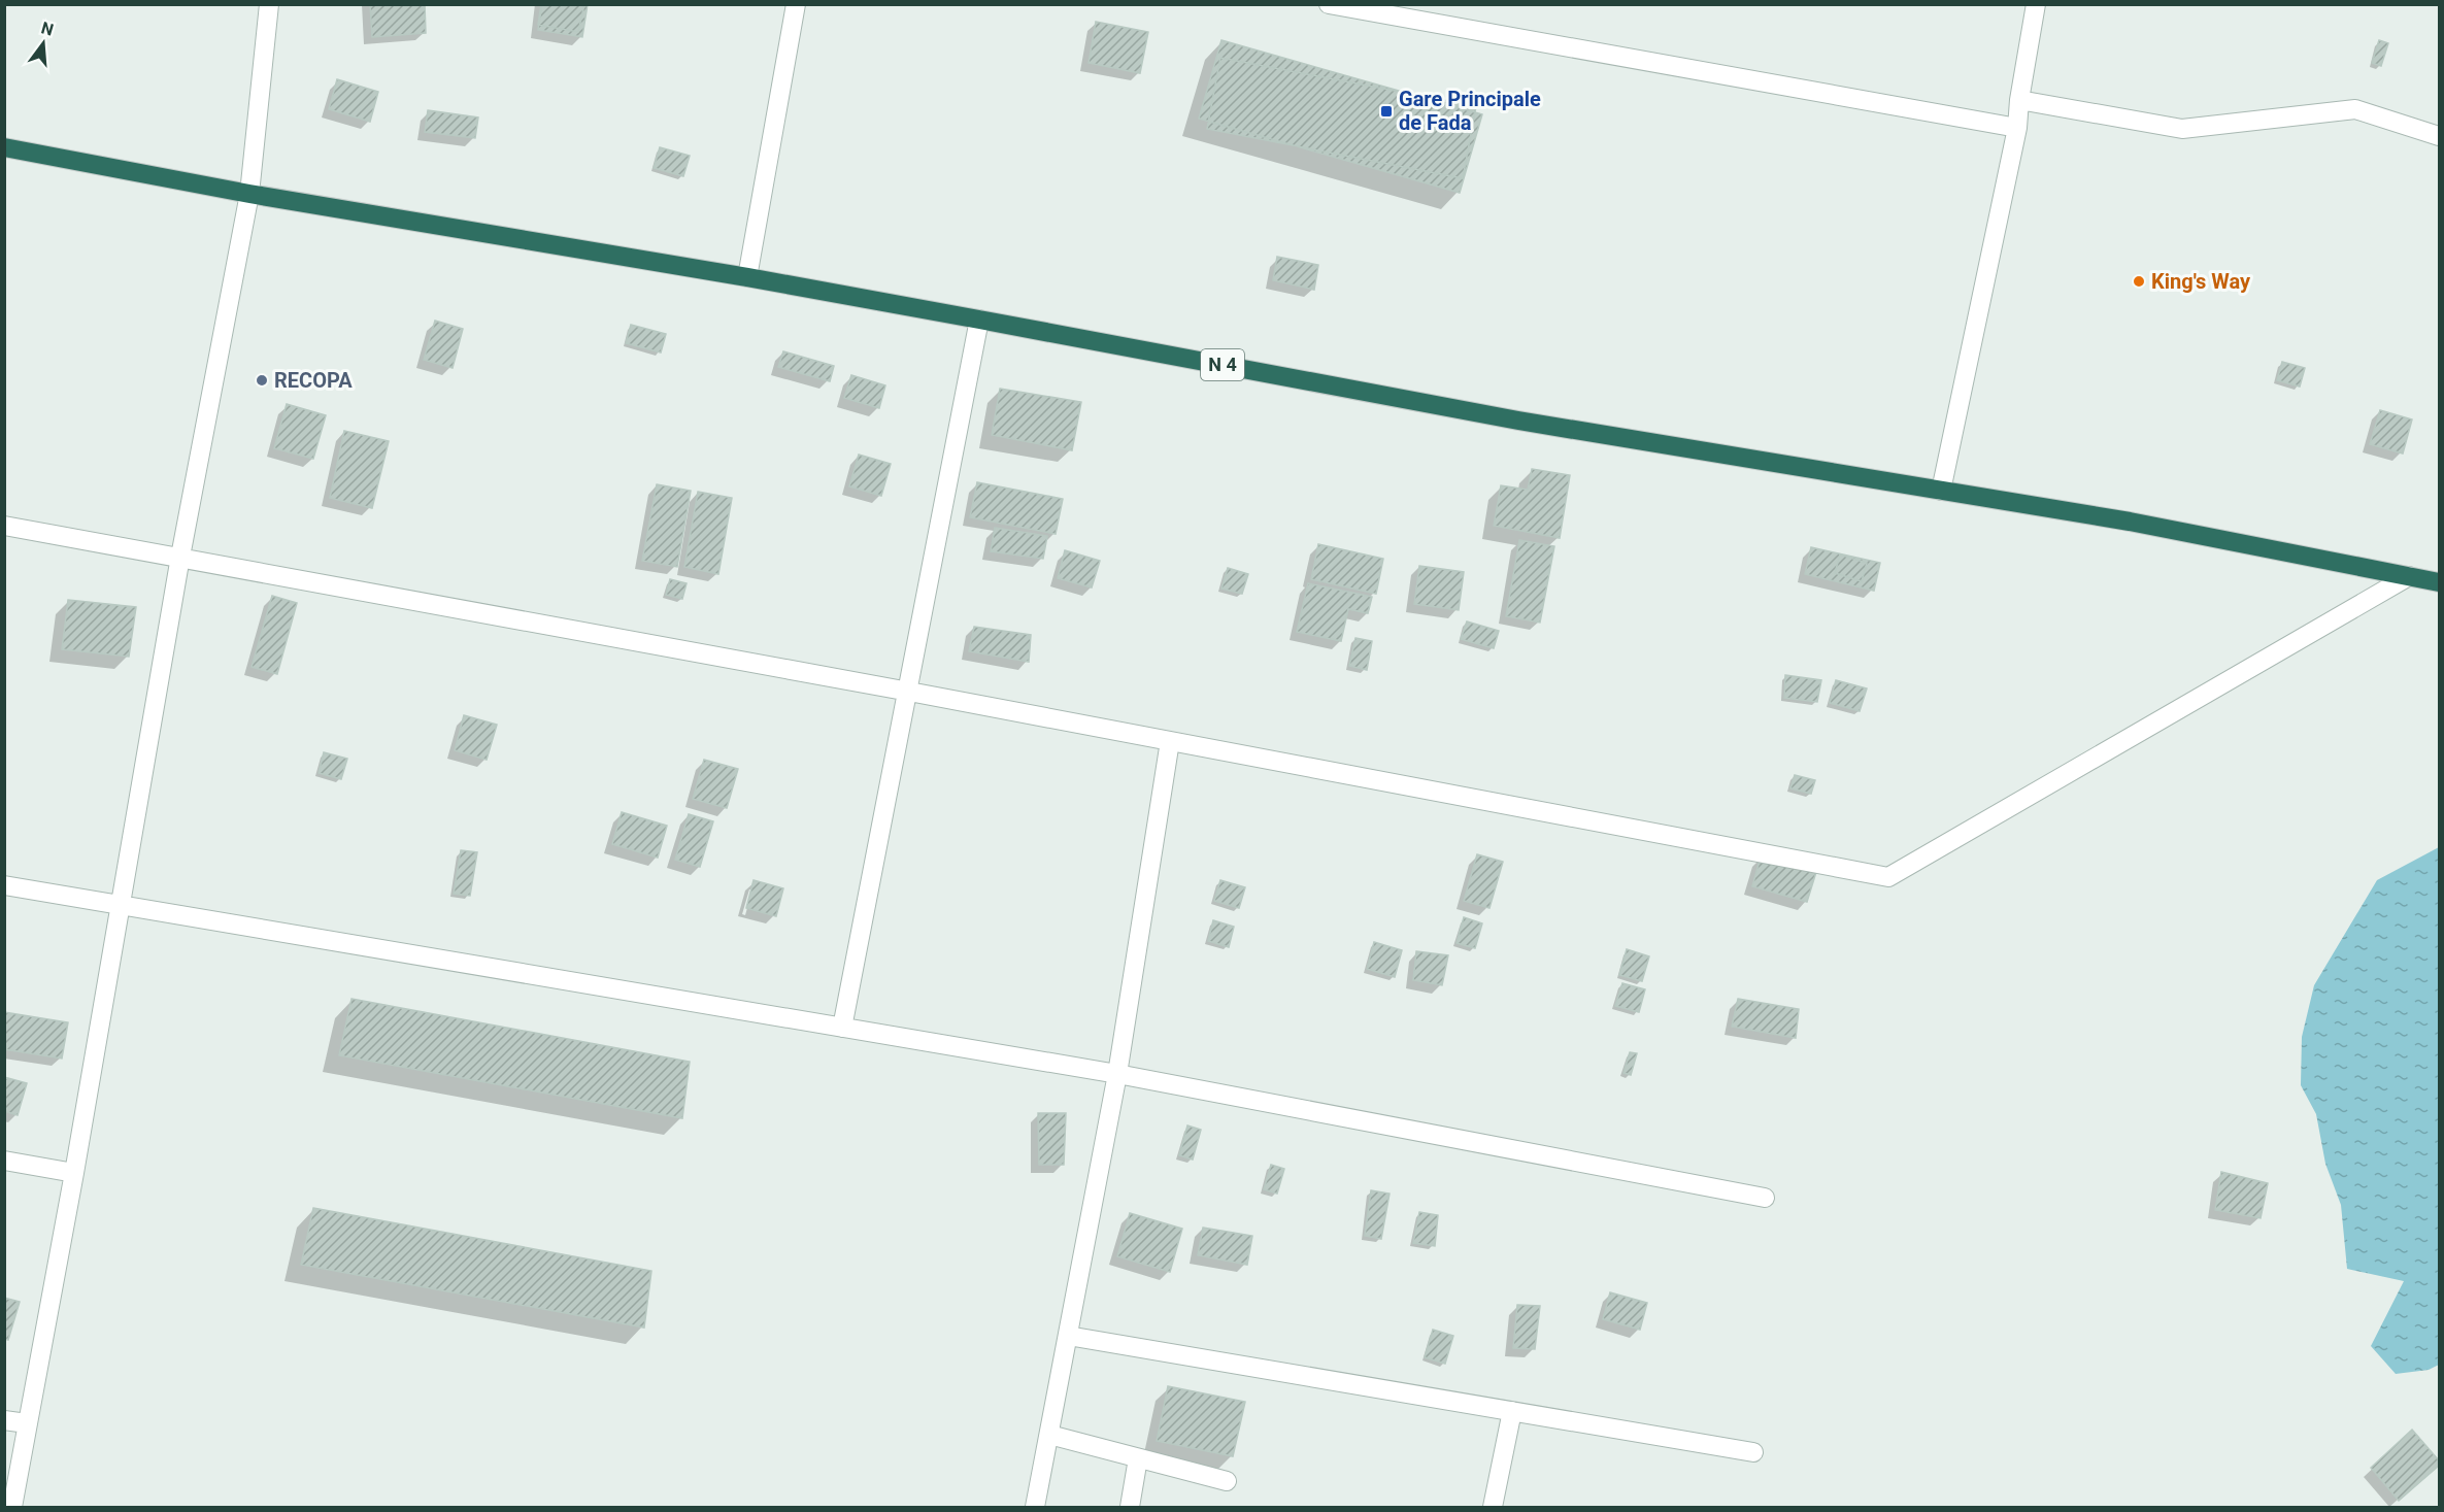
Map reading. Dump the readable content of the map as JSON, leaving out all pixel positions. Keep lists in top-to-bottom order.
{
  "streets": {
    "highway": ["N 4"]
  },
  "places": {
    "transit": ["Gare Principale de Fada"],
    "other": ["King's Way", "RECOPA"]
  },
  "north": "top"
}
